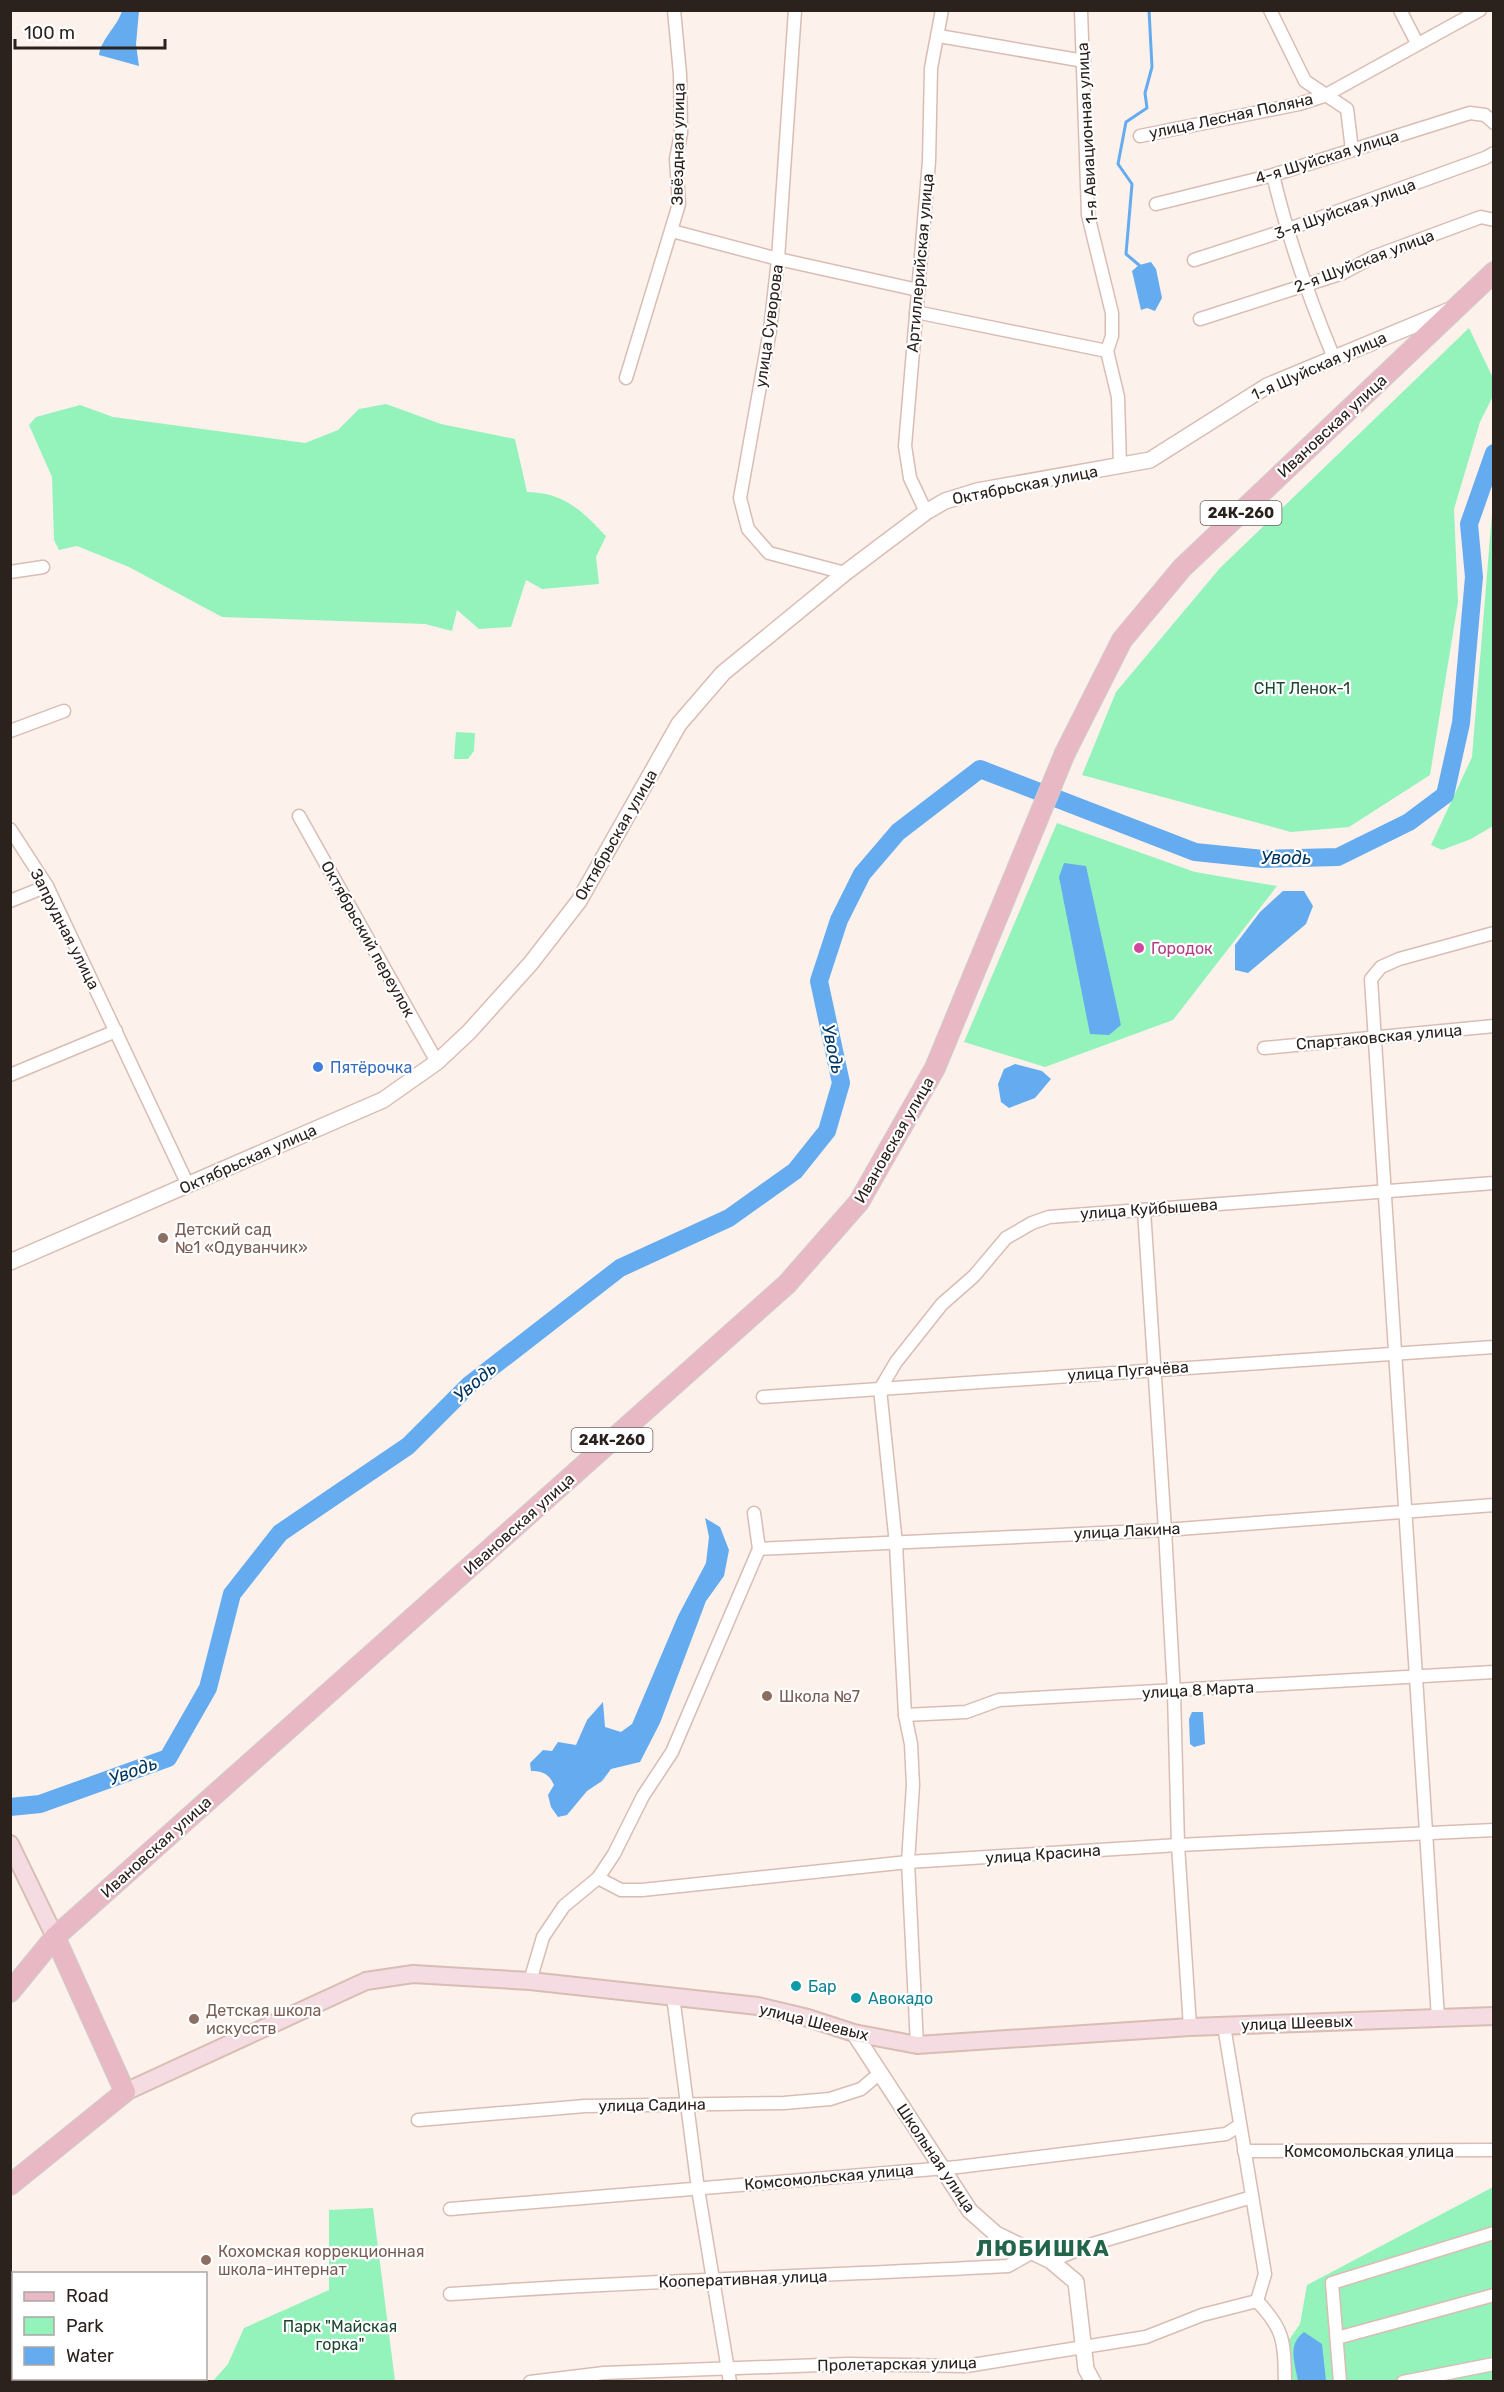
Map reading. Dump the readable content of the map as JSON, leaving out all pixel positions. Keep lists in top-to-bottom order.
{
  "streets": {
    "main road": ["Ивановская улица", "24К-260", "улица Шеевых"],
    "street": [
      "улица Лесная Поляна",
      "1-я Авиационная улица",
      "Звёздная улица",
      "4-я Шуйская улица",
      "3-я Шуйская улица",
      "2-я Шуйская улица",
      "Артиллерийская улица",
      "улица Суворова",
      "1-я Шуйская улица",
      "Октябрьская улица",
      "Запрудная улица",
      "Октябрьский переулок",
      "Спартаковская улица",
      "улица Куйбышева",
      "улица Пугачёва",
      "улица Лакина",
      "улица 8 Марта",
      "улица Красина",
      "улица Садина",
      "Комсомольская улица",
      "Школьная улица",
      "Кооперативная улица",
      "Пролетарская улица"
    ]
  },
  "crossings": [
    ["1-я Авиационная улица", "1-я Шуйская улица"],
    ["1-я Авиационная улица", "Октябрьская улица"],
    ["Артиллерийская улица", "Октябрьская улица"],
    ["улица Суворова", "Октябрьская улица"],
    ["1-я Шуйская улица", "Ивановская улица"],
    ["1-я Шуйская улица", "Октябрьская улица"],
    ["1-я Шуйская улица", "24К-260"],
    ["Ивановская улица", "24К-260"],
    ["Октябрьская улица", "Запрудная улица"],
    ["Октябрьская улица", "Октябрьский переулок"],
    ["улица Куйбышева", "улица Пугачёва"],
    ["улица Шеевых", "Школьная улица"],
    ["улица Садина", "Школьная улица"],
    ["Комсомольская улица", "Школьная улица"],
    ["Школьная улица", "Кооперативная улица"],
    ["Школьная улица", "Пролетарская улица"]
  ],
  "districts": ["ЛЮБИШКА"],
  "water": ["Уводь"],
  "parks": ["СНТ Ленок-1", "Парк \"Майская горка\""],
  "places": [
    "Городок",
    "Пятёрочка",
    "Детский сад №1 «Одуванчик»",
    "Школа №7",
    "Бар",
    "Авокадо",
    "Детская школа искусств",
    "Кохомская коррекционная школа-интернат"
  ],
  "legend": ["Road", "Park", "Water"],
  "scale_bar": "100 m"
}
